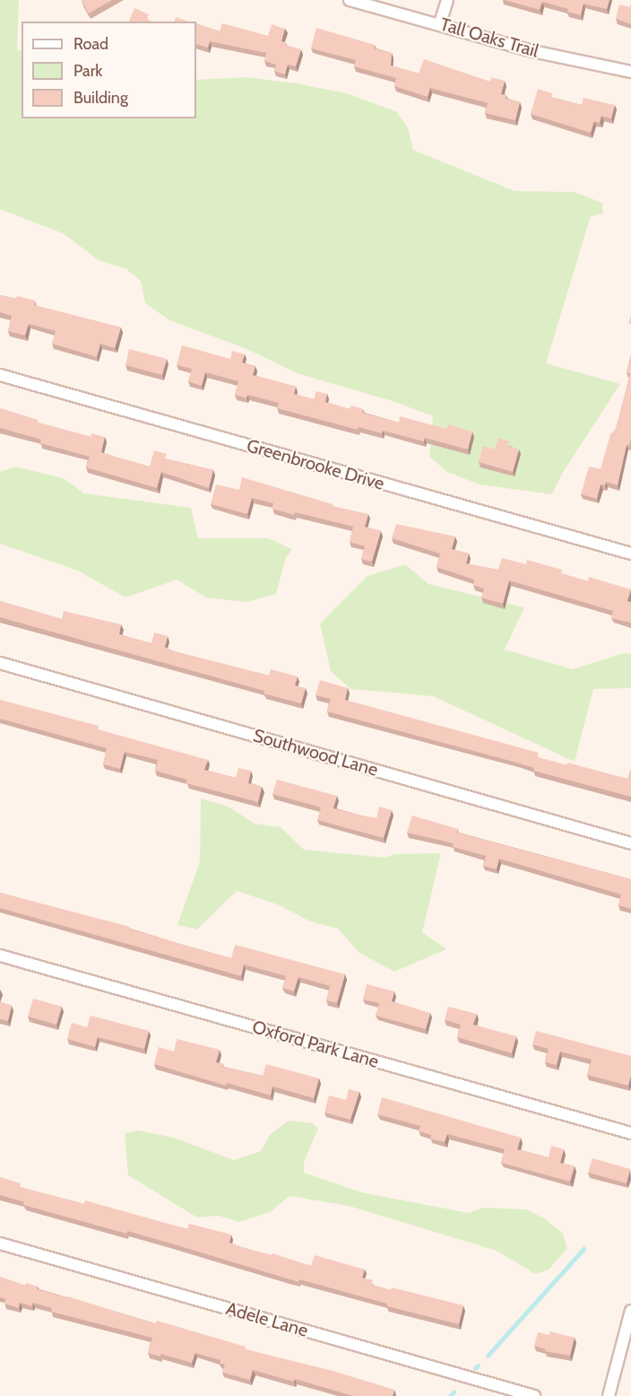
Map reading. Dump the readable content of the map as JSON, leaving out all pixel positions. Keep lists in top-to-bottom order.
{
  "streets": {
    "street": [
      "Tall Oaks Trail",
      "Greenbrooke Drive",
      "Southwood Lane",
      "Oxford Park Lane",
      "Adele Lane"
    ]
  },
  "legend": ["Road", "Park", "Building"]
}
